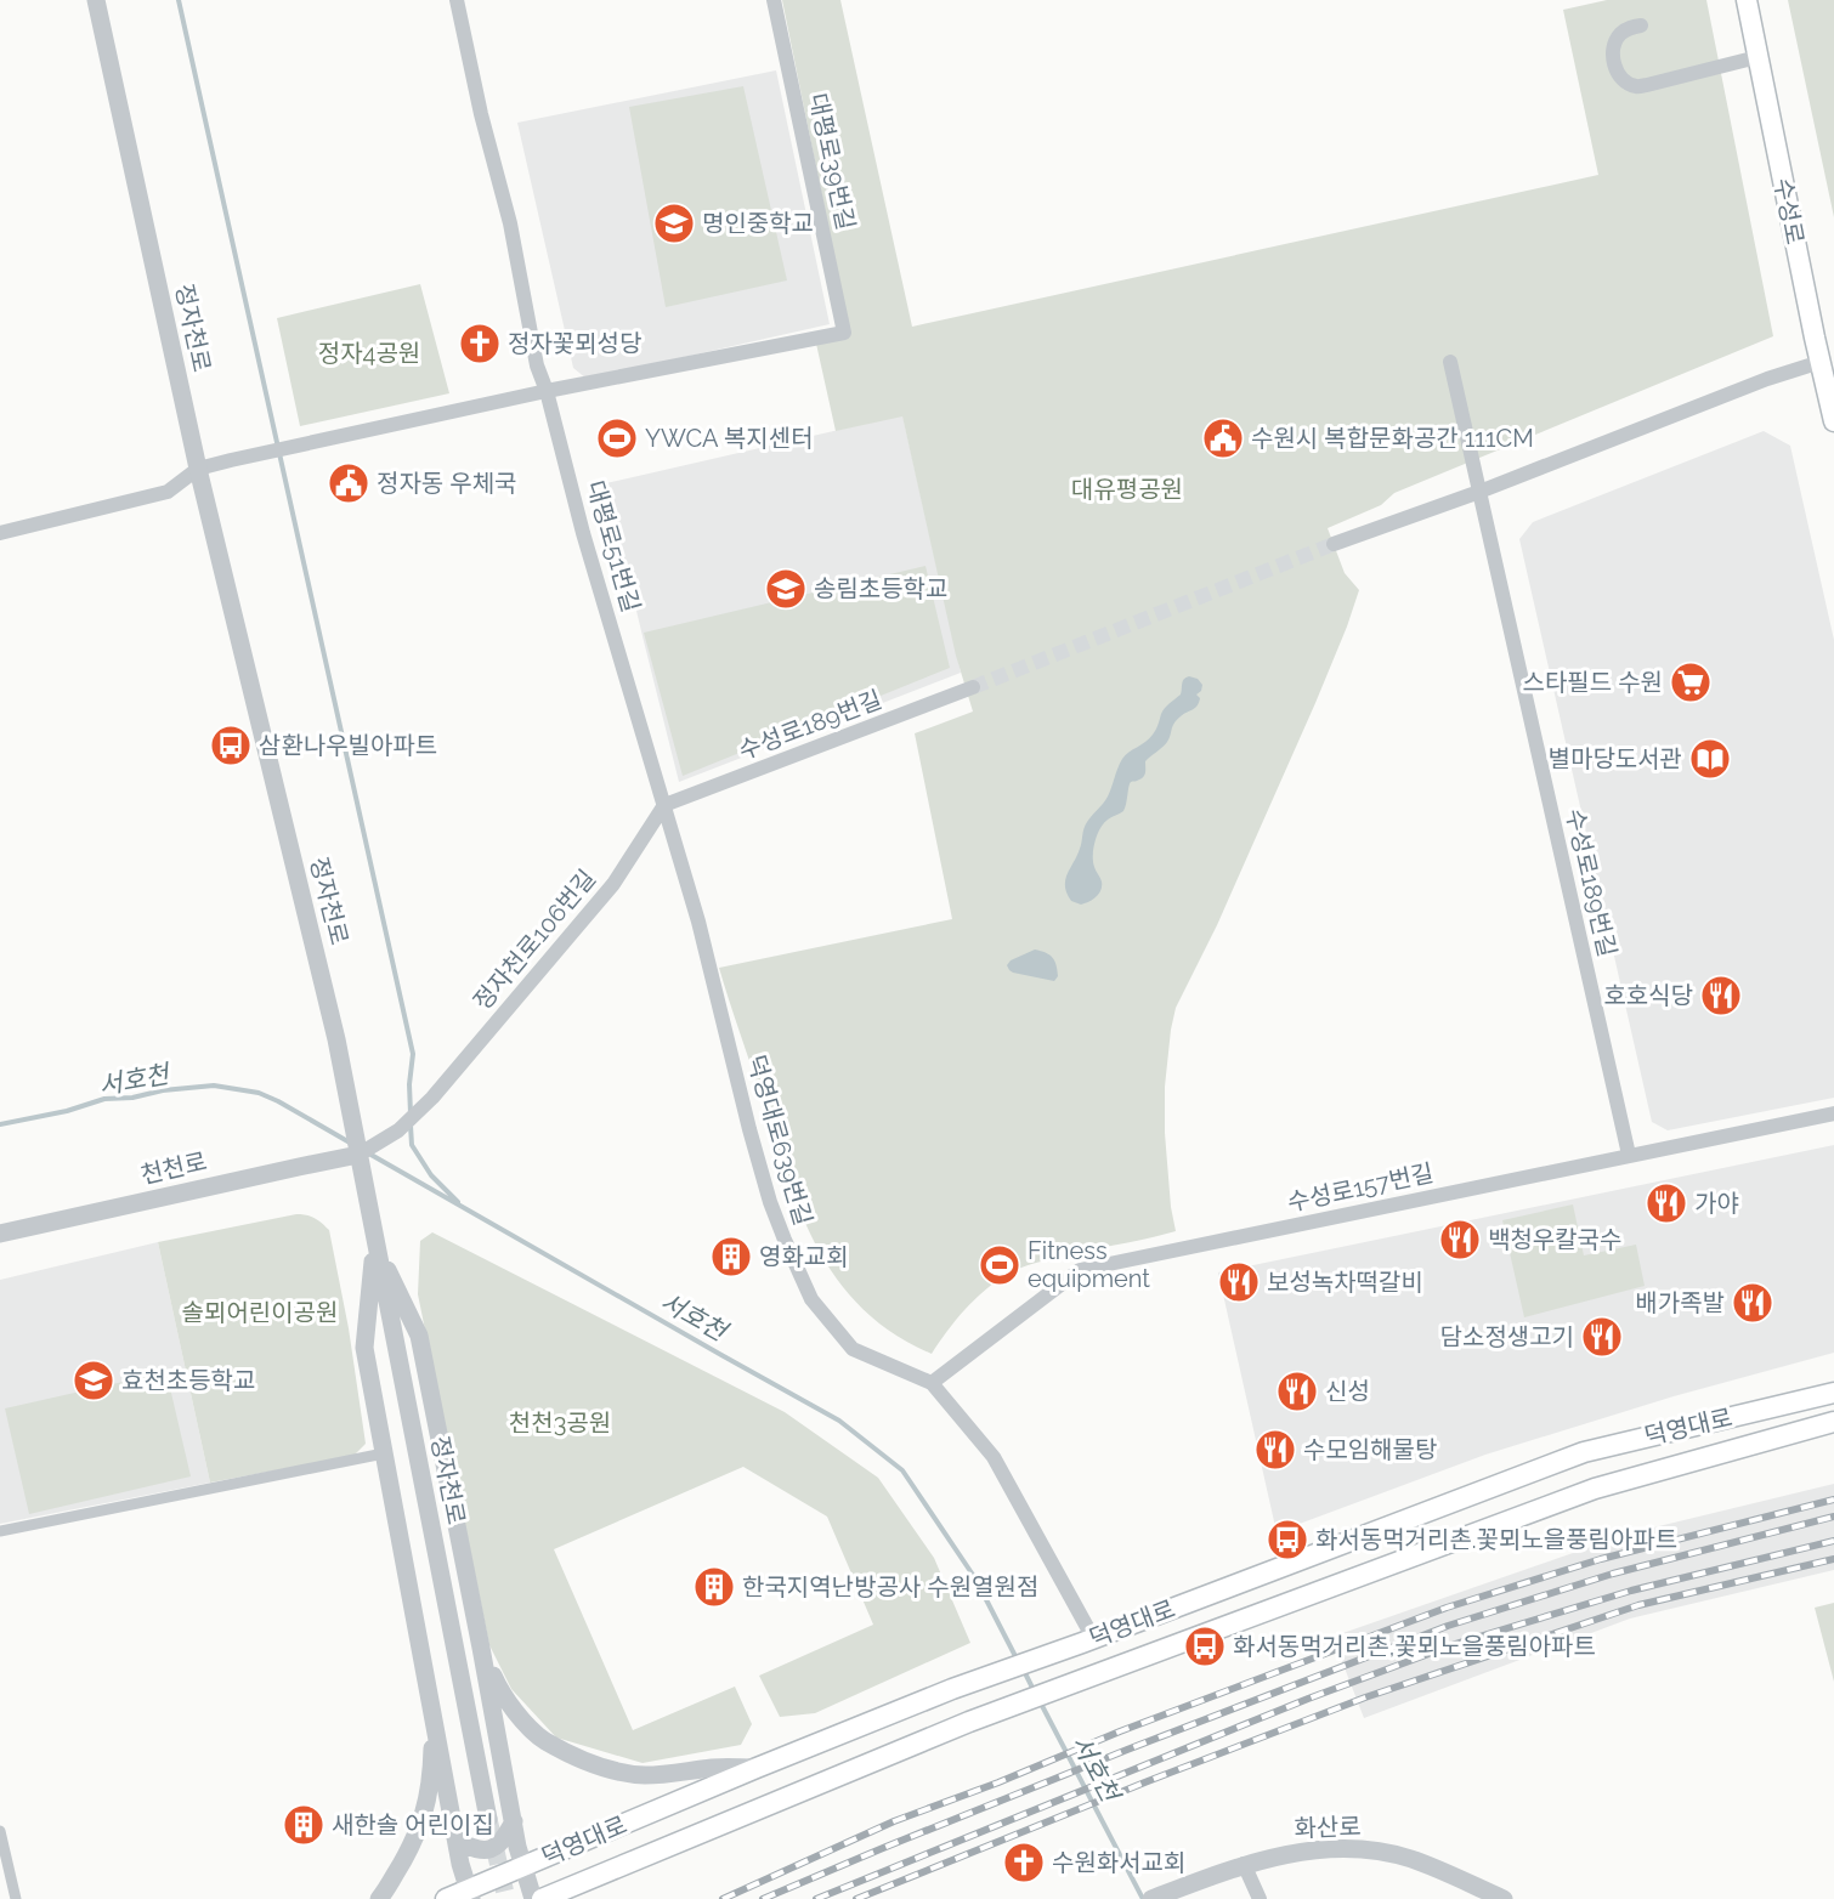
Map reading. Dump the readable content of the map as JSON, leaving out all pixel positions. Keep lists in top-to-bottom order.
{
  "streets": {
    "main road": ["수성로", "덕영대로"],
    "street": [
      "대평로39번길",
      "정자천로",
      "대평로51번길",
      "수성로189번길",
      "정자천로106번길",
      "덕영대로639번길",
      "천천로",
      "수성로157번길",
      "화산로"
    ]
  },
  "crossings": [
    ["대평로39번길", "대평로51번길"],
    ["정자천로", "정자천로106번길"],
    ["정자천로", "천천로"],
    ["대평로51번길", "수성로189번길"],
    ["대평로51번길", "정자천로106번길"],
    ["대평로51번길", "덕영대로639번길"],
    ["수성로189번길", "정자천로106번길"],
    ["수성로189번길", "덕영대로639번길"],
    ["수성로189번길", "수성로157번길"],
    ["정자천로106번길", "덕영대로639번길"],
    ["정자천로106번길", "천천로"],
    ["덕영대로639번길", "수성로157번길"],
    ["덕영대로639번길", "덕영대로"]
  ],
  "water": ["서호천"],
  "parks": [
    "정자4공원",
    "대유평공원",
    "솔뫼어린이공원",
    "천천3공원"
  ],
  "places": {
    "school or university": ["명인중학교", "송림초등학교", "효천초등학교"],
    "church": ["정자꽃뫼성당", "수원화서교회"],
    "sports": ["YWCA 복지센터", "Fitness equipment"],
    "public building": ["수원시 복합문화공간 111CM", "정자동 우체국"],
    "supermarket": ["스타필드 수원"],
    "bus stop": ["삼환나우빌아파트", "화서동먹거리촌.꽃뫼노을풍림아파트", "화서동먹거리촌,꽃뫼노을풍림아파트"],
    "library": ["별마당도서관"],
    "restaurant": [
      "호호식당",
      "가야",
      "백청우칼국수",
      "보성녹차떡갈비",
      "배가족발",
      "담소정생고기",
      "신성",
      "수모임해물탕"
    ],
    "building": ["영화교회", "한국지역난방공사 수원열원점", "새한솔 어린이집"]
  }
}
